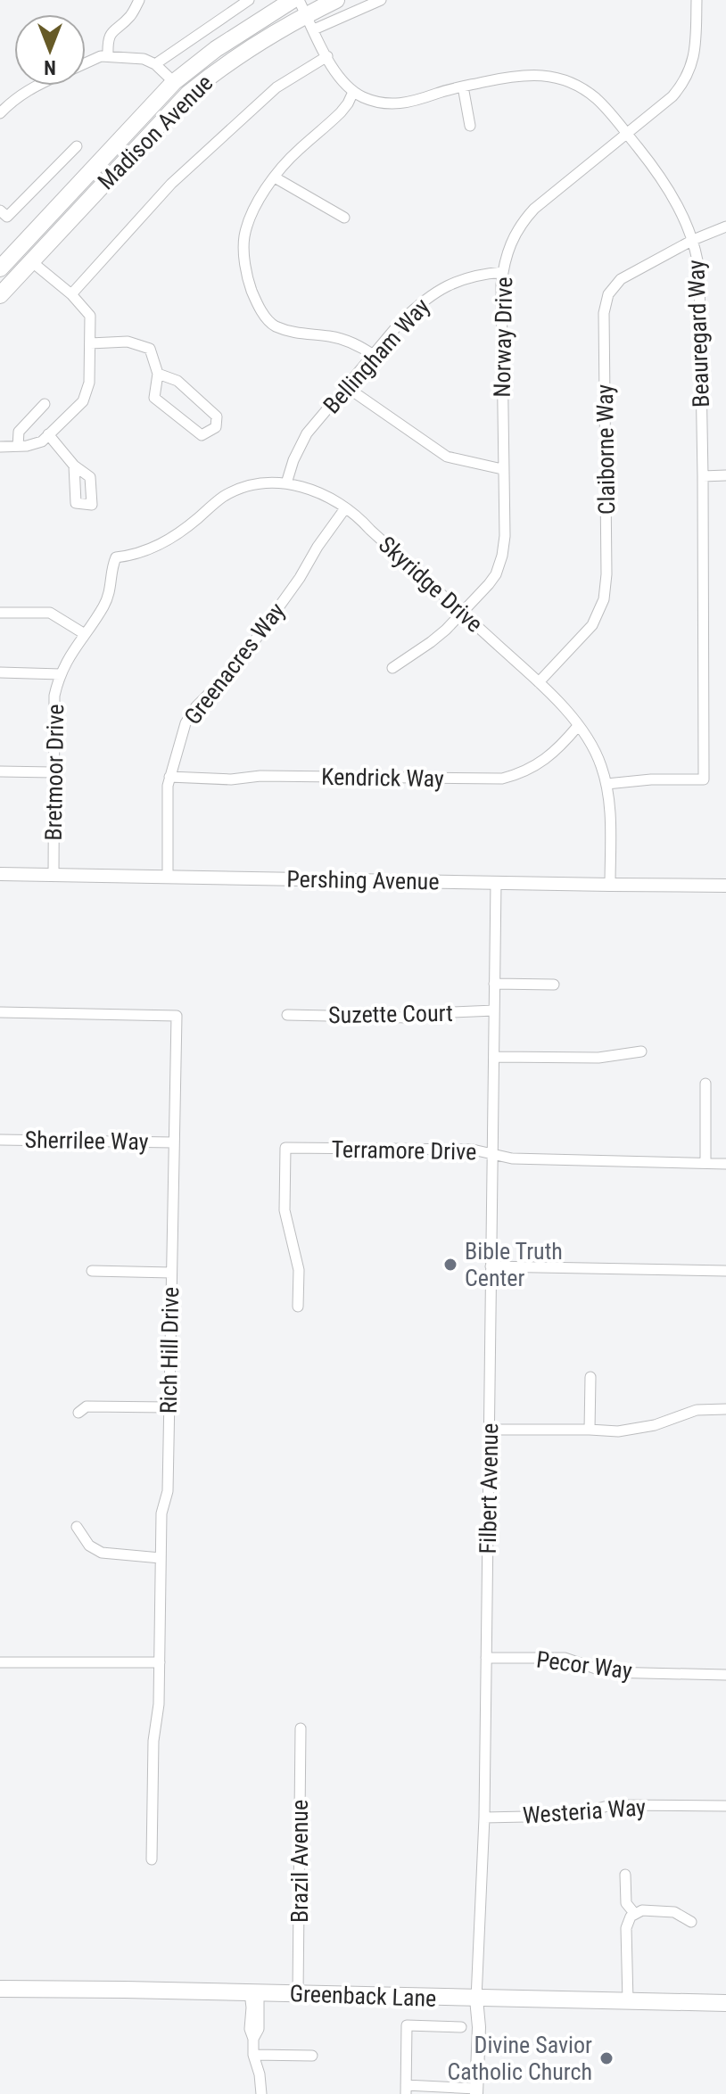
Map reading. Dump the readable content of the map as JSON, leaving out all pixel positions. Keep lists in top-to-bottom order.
{
  "streets": {
    "main road": ["Madison Avenue", "Greenback Lane"],
    "street": [
      "Beauregard Way",
      "Norway Drive",
      "Bellingham Way",
      "Claiborne Way",
      "Skyridge Drive",
      "Greenacres Way",
      "Bretmoor Drive",
      "Kendrick Way",
      "Pershing Avenue",
      "Suzette Court",
      "Sherrilee Way",
      "Terramore Drive",
      "Rich Hill Drive",
      "Filbert Avenue",
      "Pecor Way",
      "Westeria Way",
      "Brazil Avenue"
    ]
  },
  "crossings": [
    ["Beauregard Way", "Norway Drive"],
    ["Beauregard Way", "Claiborne Way"],
    ["Beauregard Way", "Skyridge Drive"],
    ["Norway Drive", "Bellingham Way"],
    ["Norway Drive", "Skyridge Drive"],
    ["Bellingham Way", "Skyridge Drive"],
    ["Claiborne Way", "Skyridge Drive"],
    ["Skyridge Drive", "Greenacres Way"],
    ["Skyridge Drive", "Bretmoor Drive"],
    ["Skyridge Drive", "Kendrick Way"],
    ["Skyridge Drive", "Pershing Avenue"],
    ["Greenacres Way", "Kendrick Way"],
    ["Greenacres Way", "Pershing Avenue"],
    ["Bretmoor Drive", "Pershing Avenue"],
    ["Pershing Avenue", "Filbert Avenue"],
    ["Suzette Court", "Filbert Avenue"],
    ["Sherrilee Way", "Rich Hill Drive"],
    ["Terramore Drive", "Filbert Avenue"],
    ["Filbert Avenue", "Pecor Way"],
    ["Filbert Avenue", "Westeria Way"],
    ["Filbert Avenue", "Greenback Lane"],
    ["Brazil Avenue", "Greenback Lane"]
  ],
  "places": ["Bible Truth Center", "Divine Savior Catholic Church"],
  "north": "bottom"
}
